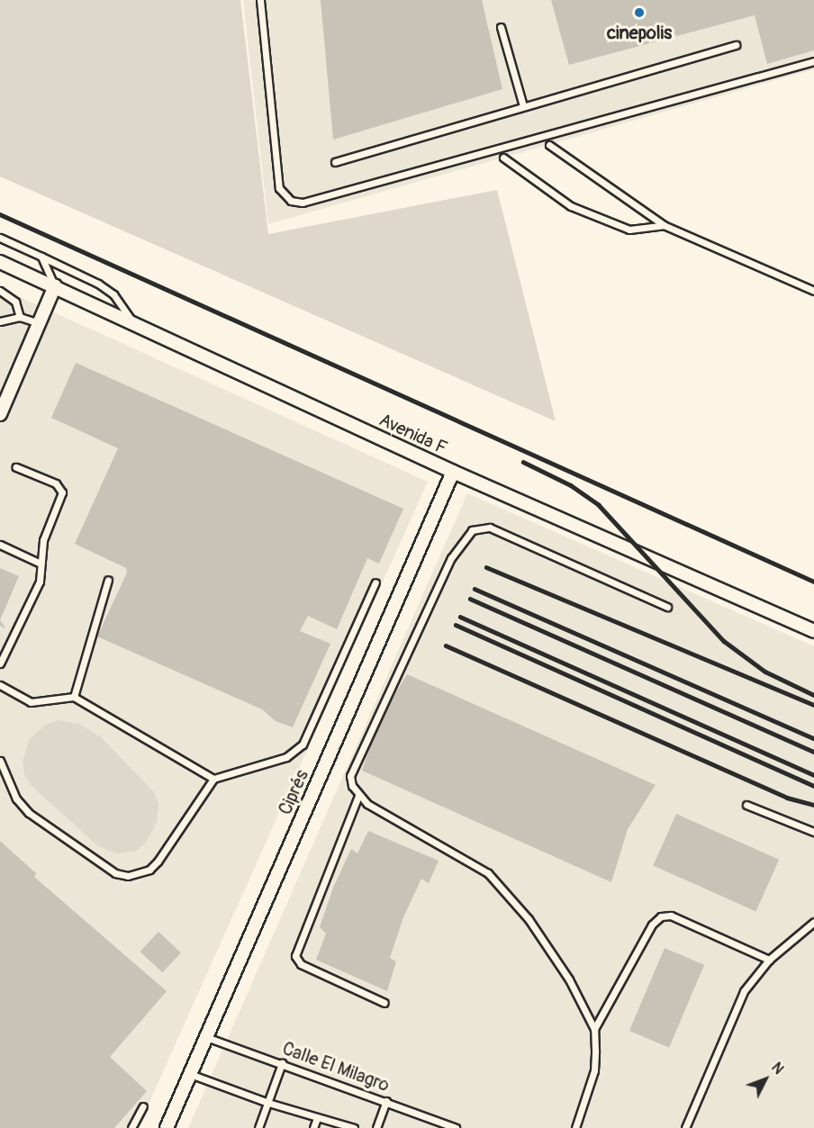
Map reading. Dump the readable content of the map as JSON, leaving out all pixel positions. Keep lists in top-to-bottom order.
{
  "streets": {
    "street": ["Avenida F", "Ciprés"],
    "lane": ["Calle El Milagro"]
  },
  "crossings": [
    ["Avenida F", "Ciprés"],
    ["Ciprés", "Calle El Milagro"]
  ],
  "places": ["cinepolis"],
  "north": "top right"
}
